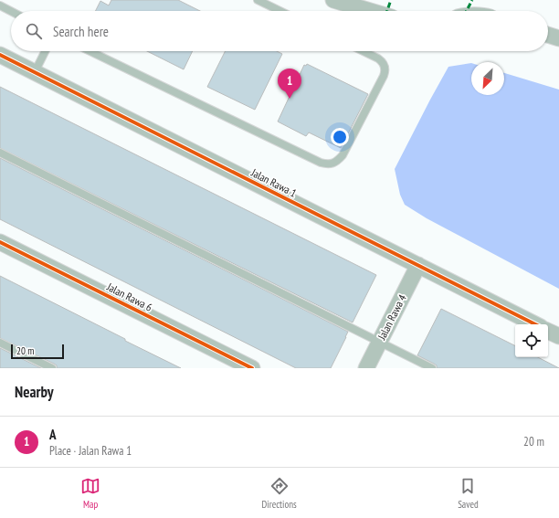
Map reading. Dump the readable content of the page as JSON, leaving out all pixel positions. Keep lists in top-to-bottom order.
{
  "streets": {
    "street": ["Jalan Rawa 1", "Jalan Rawa 6", "Jalan Rawa 4"]
  },
  "crossings": [
    ["Jalan Rawa 1", "Jalan Rawa 4"]
  ],
  "scale_bar": "20 m",
  "north": "bottom left",
  "page": {
    "search": "Search here",
    "pins": "1",
    "scale": "20 m",
    "heading": "Nearby",
    "list": [
      {
        "mark": "1",
        "name": "A",
        "note": "Place · Jalan Rawa 1",
        "value": "20 m"
      }
    ],
    "nav": ["Map", "Directions", "Saved"]
  }
}
